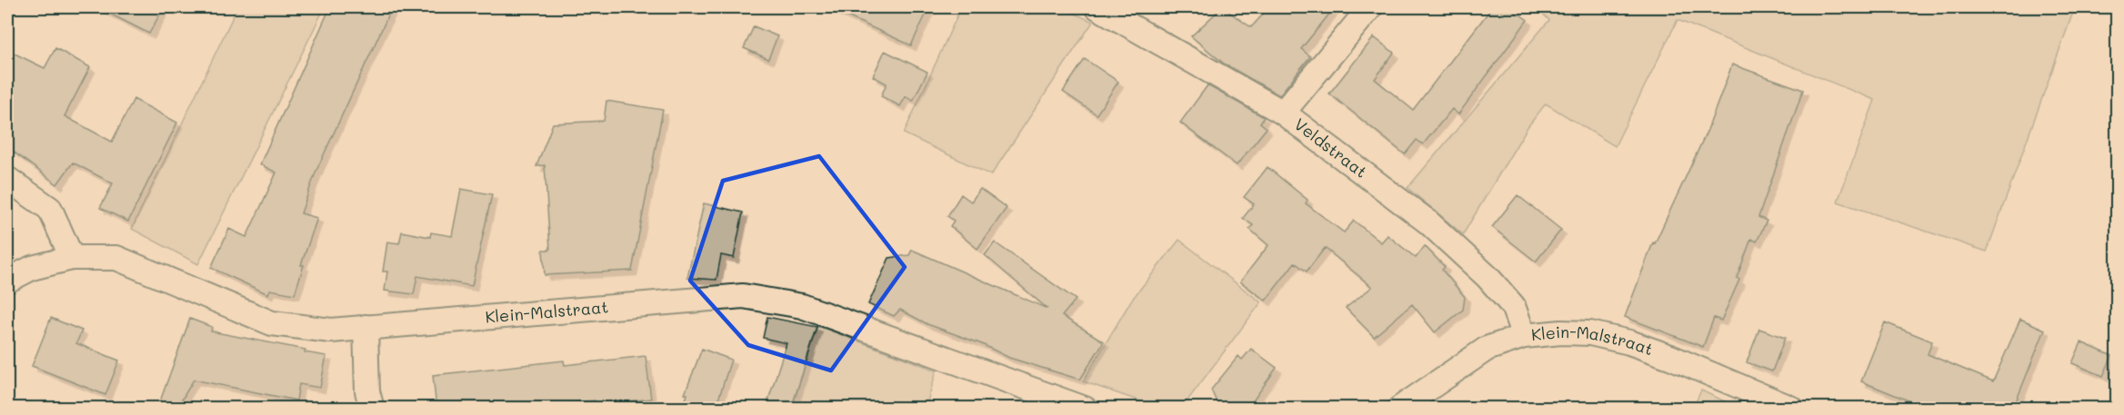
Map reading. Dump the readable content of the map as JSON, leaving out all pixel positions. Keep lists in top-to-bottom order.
{
  "streets": {
    "street": ["Veldstraat", "Klein-Malstraat"]
  },
  "crossings": [
    ["Veldstraat", "Klein-Malstraat"]
  ]
}
